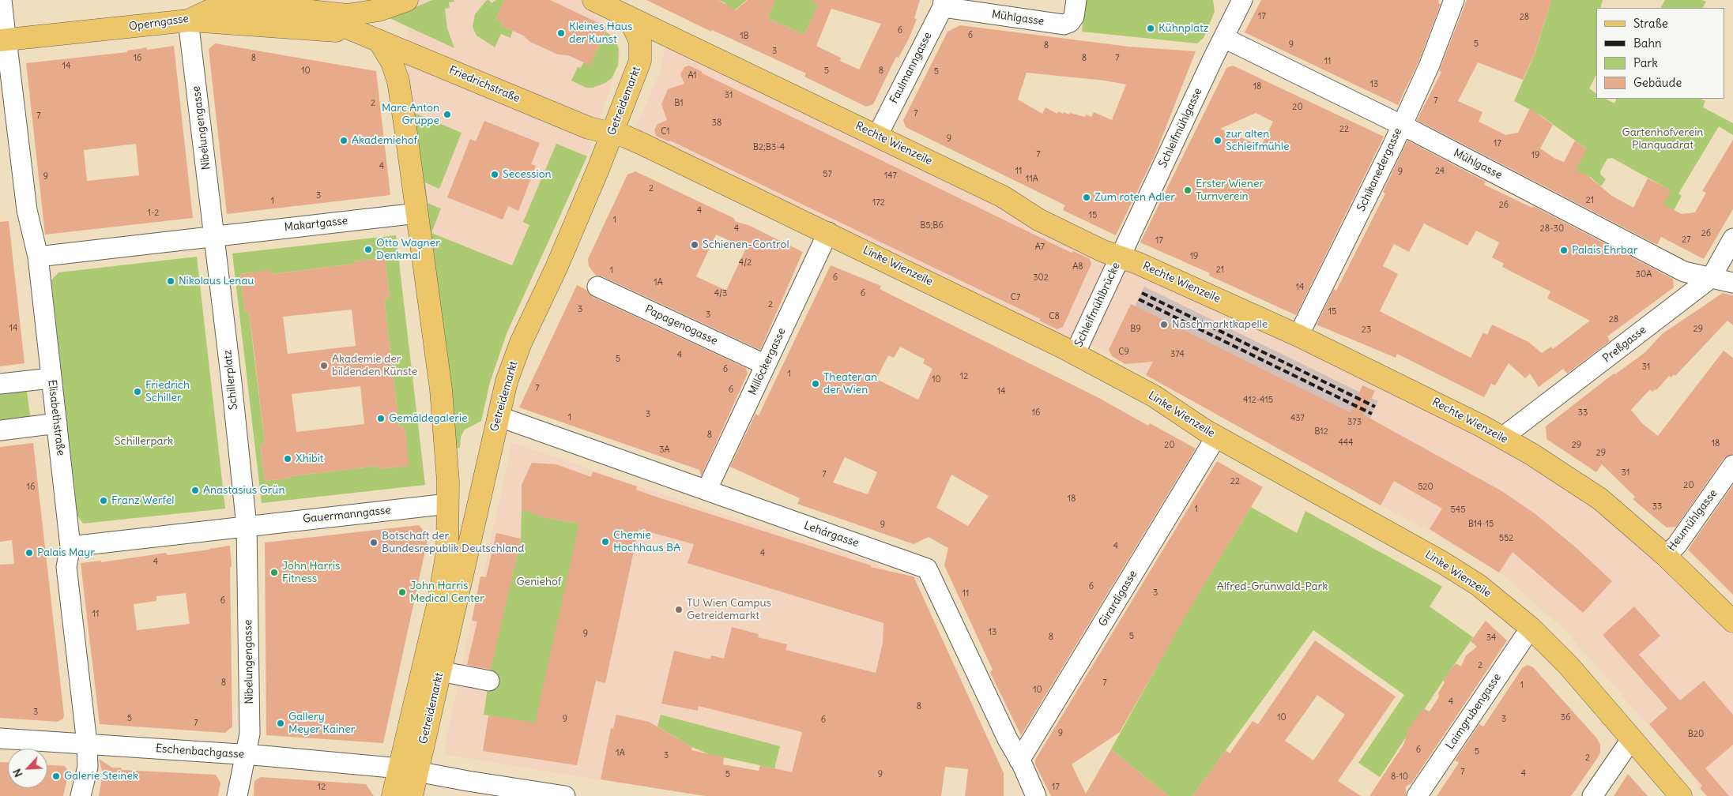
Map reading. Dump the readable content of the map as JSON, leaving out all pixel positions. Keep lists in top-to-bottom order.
{
  "streets": {
    "main road": [
      "Operngasse",
      "Friedrichstraße",
      "Getreidemarkt",
      "Rechte Wienzeile",
      "Linke Wienzeile"
    ],
    "street": [
      "Mühlgasse",
      "Faulmanngasse",
      "Nibelungengasse",
      "Schleifmühlgasse",
      "Schikanedergasse",
      "Makartgasse",
      "Schleifmühlbrücke",
      "Papagenogasse",
      "Preßgasse",
      "Millöckergasse",
      "Schillerplatz",
      "Elisabethstraße",
      "Gauermanngasse",
      "Heumühlgasse",
      "Lehárgasse",
      "Girardigasse",
      "Laimgrubengasse",
      "Eschenbachgasse"
    ]
  },
  "crossings": [
    ["Mühlgasse", "Faulmanngasse"],
    ["Mühlgasse", "Schleifmühlgasse"],
    ["Mühlgasse", "Schikanedergasse"],
    ["Mühlgasse", "Preßgasse"],
    ["Operngasse", "Friedrichstraße"],
    ["Operngasse", "Nibelungengasse"],
    ["Operngasse", "Elisabethstraße"],
    ["Faulmanngasse", "Rechte Wienzeile"],
    ["Friedrichstraße", "Getreidemarkt"],
    ["Friedrichstraße", "Nibelungengasse"],
    ["Friedrichstraße", "Linke Wienzeile"],
    ["Getreidemarkt", "Rechte Wienzeile"],
    ["Getreidemarkt", "Makartgasse"],
    ["Getreidemarkt", "Linke Wienzeile"],
    ["Getreidemarkt", "Gauermanngasse"],
    ["Getreidemarkt", "Lehárgasse"],
    ["Getreidemarkt", "Eschenbachgasse"],
    ["Nibelungengasse", "Makartgasse"],
    ["Nibelungengasse", "Schillerplatz"],
    ["Nibelungengasse", "Gauermanngasse"],
    ["Nibelungengasse", "Eschenbachgasse"],
    ["Schleifmühlgasse", "Rechte Wienzeile"],
    ["Schleifmühlgasse", "Schleifmühlbrücke"],
    ["Rechte Wienzeile", "Schikanedergasse"],
    ["Rechte Wienzeile", "Schleifmühlbrücke"],
    ["Rechte Wienzeile", "Preßgasse"],
    ["Rechte Wienzeile", "Heumühlgasse"],
    ["Makartgasse", "Schillerplatz"],
    ["Linke Wienzeile", "Schleifmühlbrücke"],
    ["Linke Wienzeile", "Millöckergasse"],
    ["Linke Wienzeile", "Girardigasse"],
    ["Linke Wienzeile", "Laimgrubengasse"],
    ["Papagenogasse", "Millöckergasse"],
    ["Millöckergasse", "Lehárgasse"],
    ["Schillerplatz", "Gauermanngasse"],
    ["Elisabethstraße", "Eschenbachgasse"],
    ["Lehárgasse", "Girardigasse"]
  ],
  "parks": [
    "Gartenhofverein Planquadrat",
    "Schillerpark",
    "Geniehof",
    "Alfred-Grünwald-Park"
  ],
  "places": [
    "Kühnplatz",
    "Kleines Haus der Kunst",
    "Marc Anton Gruppe",
    "Akademiehof",
    "zur alten Schleifmühle",
    "Secession",
    "Erster Wiener Turnverein",
    "Zum roten Adler",
    "Schienen-Control",
    "Otto Wagner Denkmal",
    "Palais Ehrbar",
    "Nikolaus Lenau",
    "Naschmarktkapelle",
    "Akademie der bildenden Künste",
    "Theater an der Wien",
    "Friedrich Schiller",
    "Gemäldegalerie",
    "Xhibit",
    "Anastasius Grün",
    "Franz Werfel",
    "Chemie Hochhaus BA",
    "Botschaft der Bundesrepublik Deutschland",
    "Palais Mayr",
    "John Harris Fitness",
    "John Harris Medical Center",
    "TU Wien Campus Getreidemarkt",
    "Gallery Meyer Kainer",
    "Galerie Steinek"
  ],
  "house_numbers": [
    "17",
    "28",
    "6",
    "6",
    "1B",
    "5",
    "9",
    "8",
    "3",
    "16",
    "8",
    "8",
    "7",
    "11",
    "14",
    "10",
    "5",
    "8",
    "5",
    "A1",
    "13",
    "18",
    "31",
    "7",
    "2",
    "B1",
    "20",
    "7",
    "7",
    "38",
    "22",
    "C1",
    "9",
    "17",
    "B2;B3-4",
    "7",
    "19",
    "4",
    "11",
    "24",
    "9",
    "57",
    "147",
    "9",
    "11A",
    "2",
    "3",
    "21",
    "1",
    "172",
    "26",
    "4",
    "1-2",
    "15",
    "1",
    "B5;B6",
    "4",
    "28-30",
    "26",
    "27",
    "17",
    "A7",
    "19",
    "4/2",
    "A8",
    "21",
    "1",
    "30A",
    "6",
    "302",
    "1A",
    "14",
    "4/3",
    "6",
    "C7",
    "2",
    "3",
    "15",
    "3",
    "C8",
    "28",
    "14",
    "B9",
    "29",
    "23",
    "C9",
    "374",
    "4",
    "5",
    "31",
    "6",
    "1",
    "12",
    "10",
    "7",
    "6",
    "14",
    "412-415",
    "16",
    "33",
    "3",
    "1",
    "437",
    "373",
    "B12",
    "8",
    "444",
    "18",
    "20",
    "29",
    "3A",
    "29",
    "31",
    "7",
    "22",
    "20",
    "16",
    "520",
    "18",
    "33",
    "1",
    "545",
    "B14-15",
    "9",
    "552",
    "4",
    "4",
    "4",
    "6",
    "3",
    "11",
    "6",
    "11",
    "13",
    "9",
    "5",
    "8",
    "34",
    "2",
    "8",
    "7",
    "1",
    "10",
    "4",
    "8",
    "3",
    "10",
    "36",
    "5",
    "9",
    "3",
    "6",
    "7",
    "9",
    "B20",
    "6",
    "5",
    "1A",
    "3",
    "2",
    "7",
    "4",
    "5",
    "9",
    "8-10",
    "12",
    "17"
  ],
  "legend": [
    "Straße",
    "Bahn",
    "Park",
    "Gebäude"
  ],
  "north": "bottom left"
}
